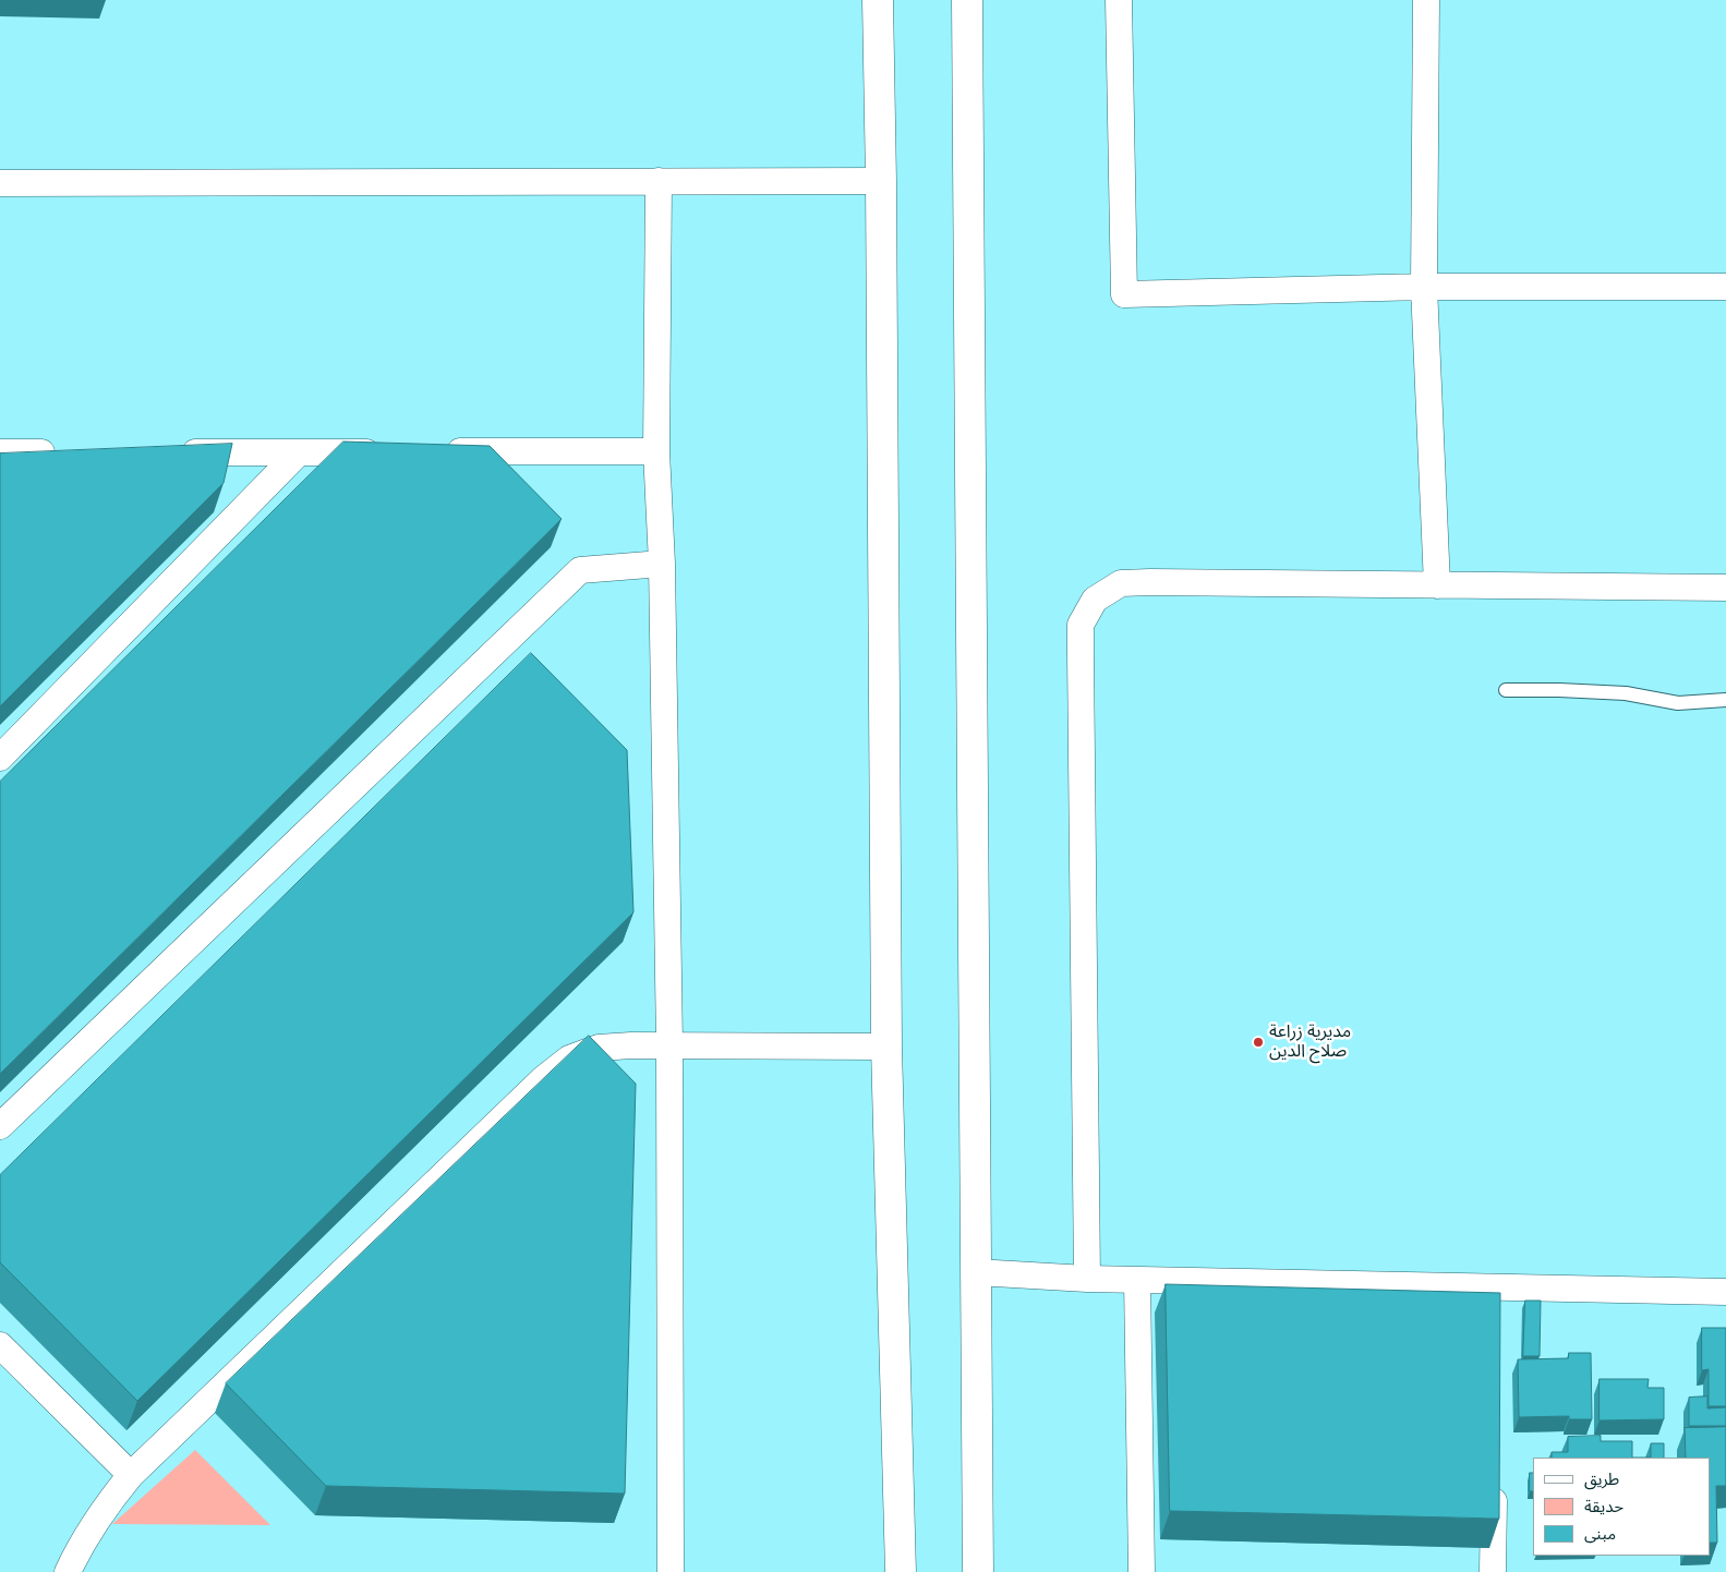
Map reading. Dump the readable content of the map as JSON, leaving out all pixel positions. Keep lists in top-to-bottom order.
{
  "places": ["مديرية زراعة صلاح الدين"],
  "legend": ["طريق", "حديقة", "مبنى"]
}
